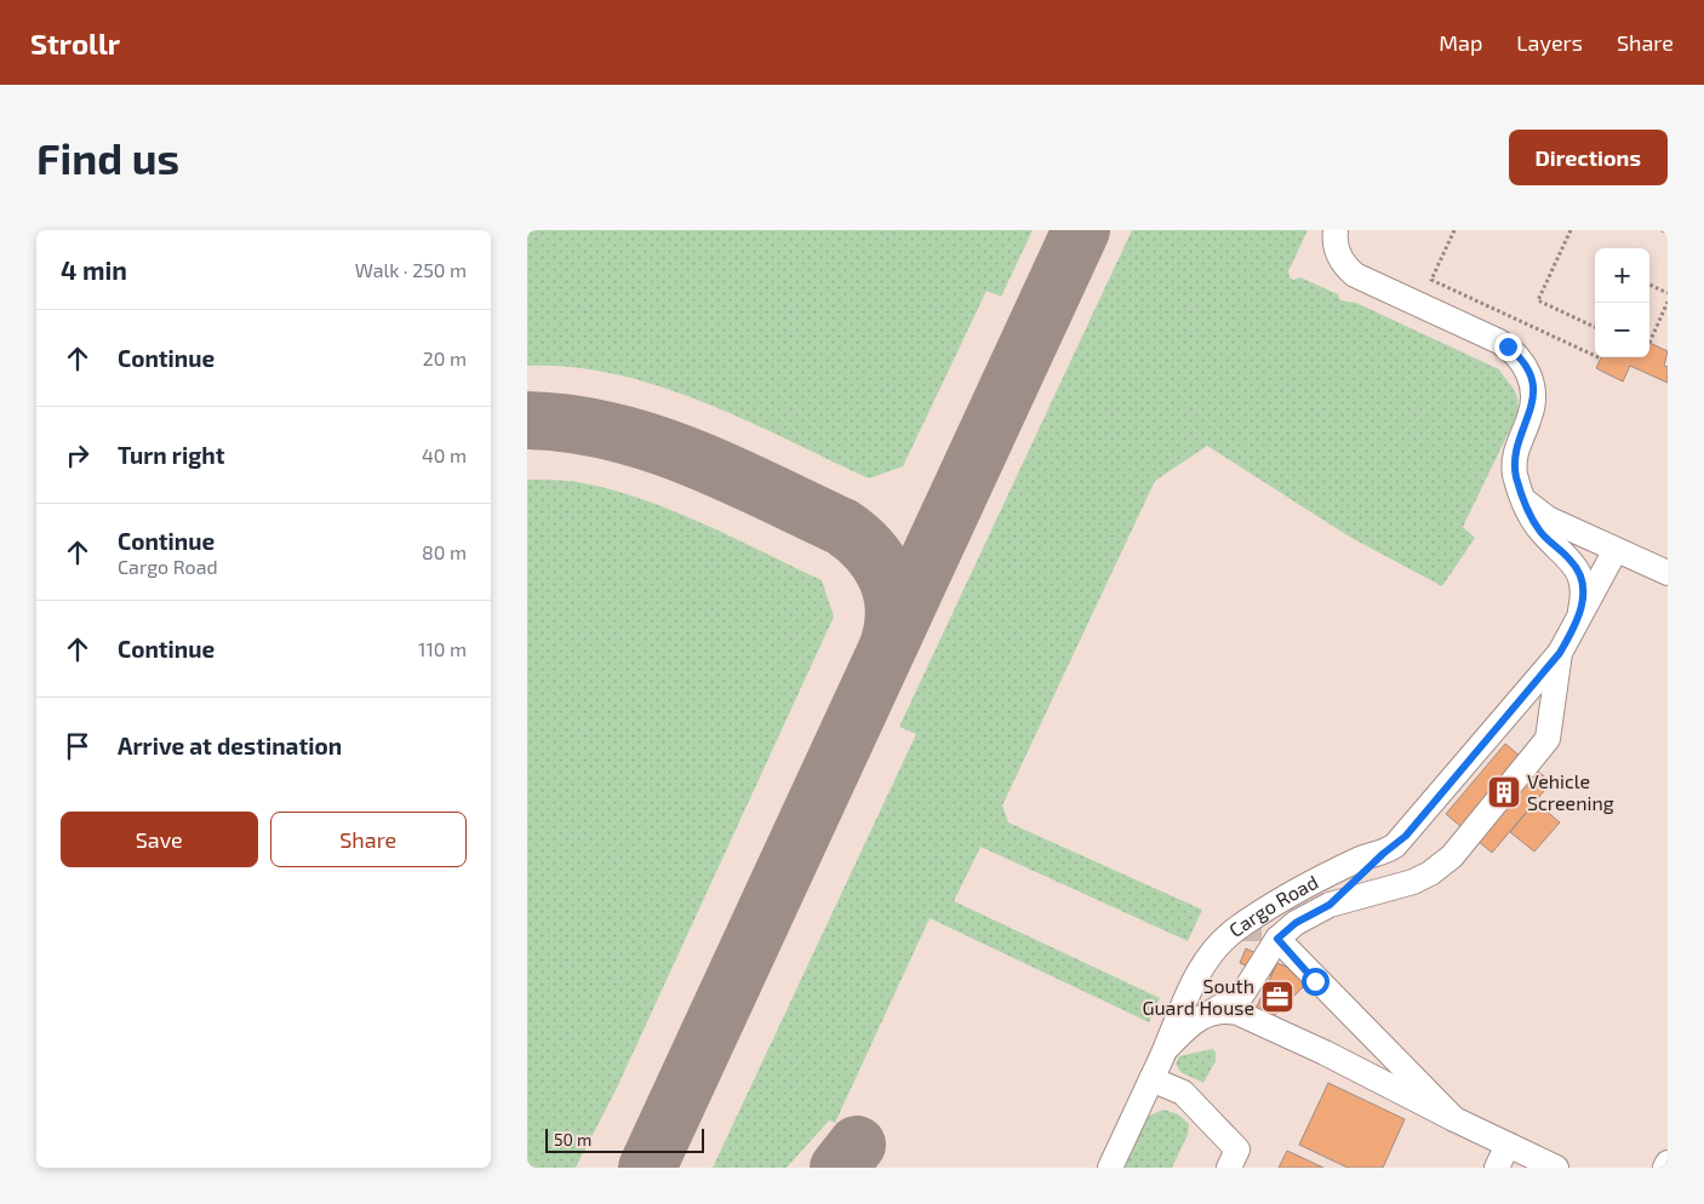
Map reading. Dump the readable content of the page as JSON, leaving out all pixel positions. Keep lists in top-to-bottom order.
{
  "streets": {
    "street": ["Cargo Road"]
  },
  "places": {
    "building": ["Vehicle Screening"],
    "office": ["South Guard House"]
  },
  "scale_bar": "50 m",
  "page": {
    "header": "Strollr",
    "nav": ["Map", "Layers", "Share"],
    "buttons": [
      "Directions",
      ["Save", "Share"]
    ],
    "title": "Find us",
    "heading": ["4 min", "Walk · 250 m"],
    "map_buttons": ["+", "−"],
    "list": [
      ["Continue", "20 m"],
      ["Turn right", "40 m"],
      ["Continue", "Cargo Road", "80 m"],
      ["Continue", "110 m"],
      "Arrive at destination"
    ],
    "scale": "50 m"
  }
}
